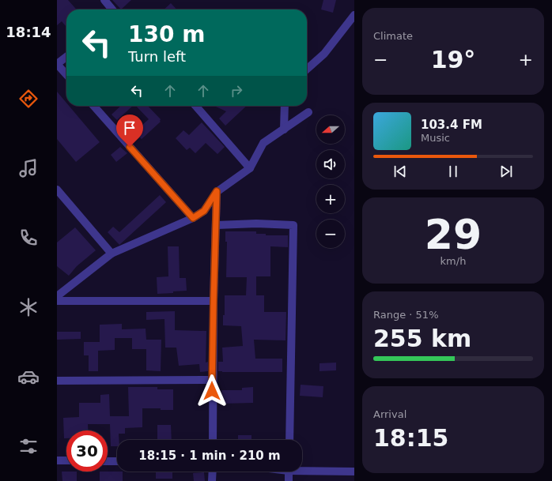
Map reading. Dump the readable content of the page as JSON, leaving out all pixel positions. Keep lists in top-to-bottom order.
{
  "north": "left",
  "page": {
    "tabs": "18:14",
    "tile": [
      "Climate",
      ["29", "km/h"],
      ["Range · 51%", "255 km"],
      ["Arrival", "18:15"]
    ],
    "turn": ["130 m", "Turn left"],
    "heat": ["−", "19°", "+"],
    "song": ["103.4 FM", "Music"],
    "map_buttons": ["+", "−"],
    "limit": "30",
    "trip": "18:15 · 1 min · 210 m"
  }
}
